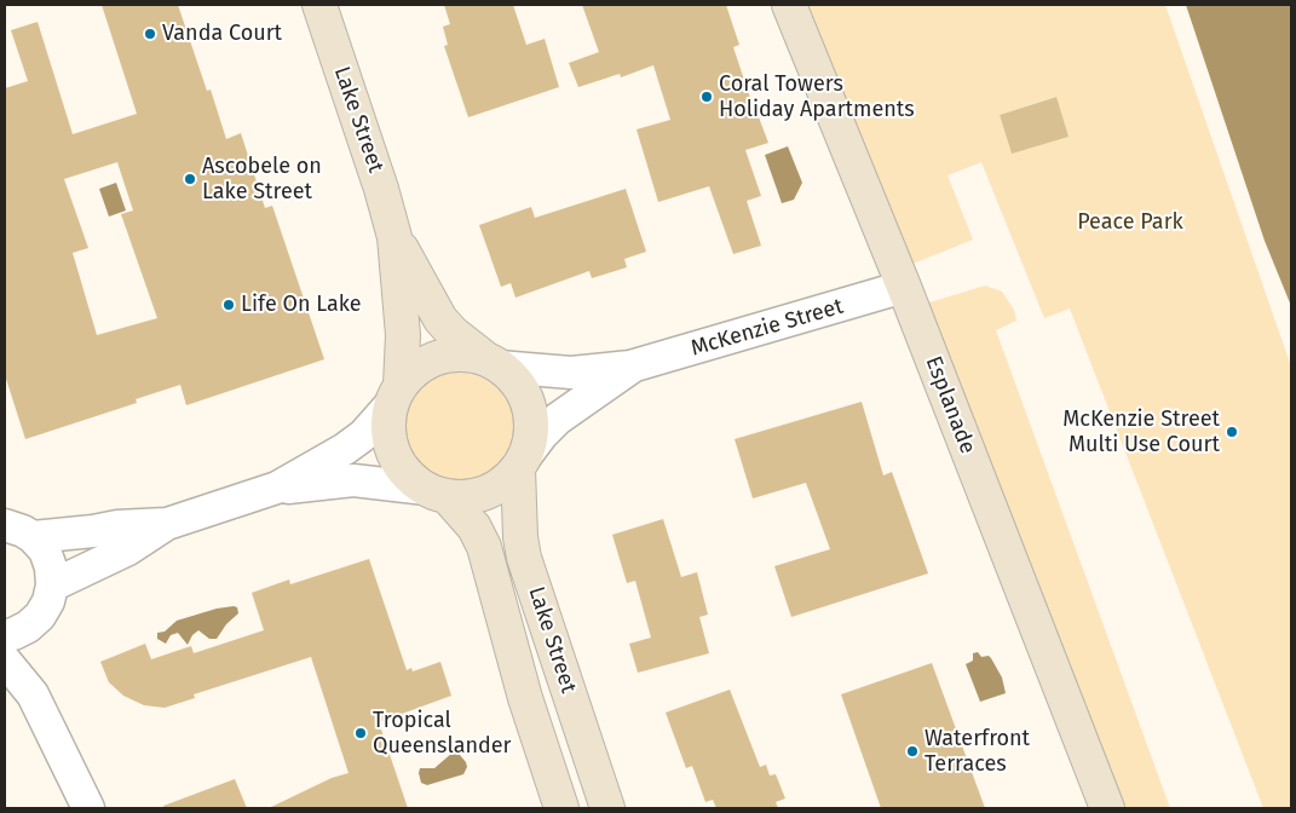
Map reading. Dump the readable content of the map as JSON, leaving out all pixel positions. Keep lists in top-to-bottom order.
{
  "streets": {
    "main road": ["Lake Street", "Esplanade"],
    "street": ["McKenzie Street"]
  },
  "crossings": [
    ["Lake Street", "McKenzie Street"],
    ["McKenzie Street", "Esplanade"]
  ],
  "parks": ["Peace Park"],
  "places": [
    "Vanda Court",
    "Coral Towers Holiday Apartments",
    "Ascobele on Lake Street",
    "Life On Lake",
    "McKenzie Street Multi Use Court",
    "Tropical Queenslander",
    "Waterfront Terraces"
  ]
}
